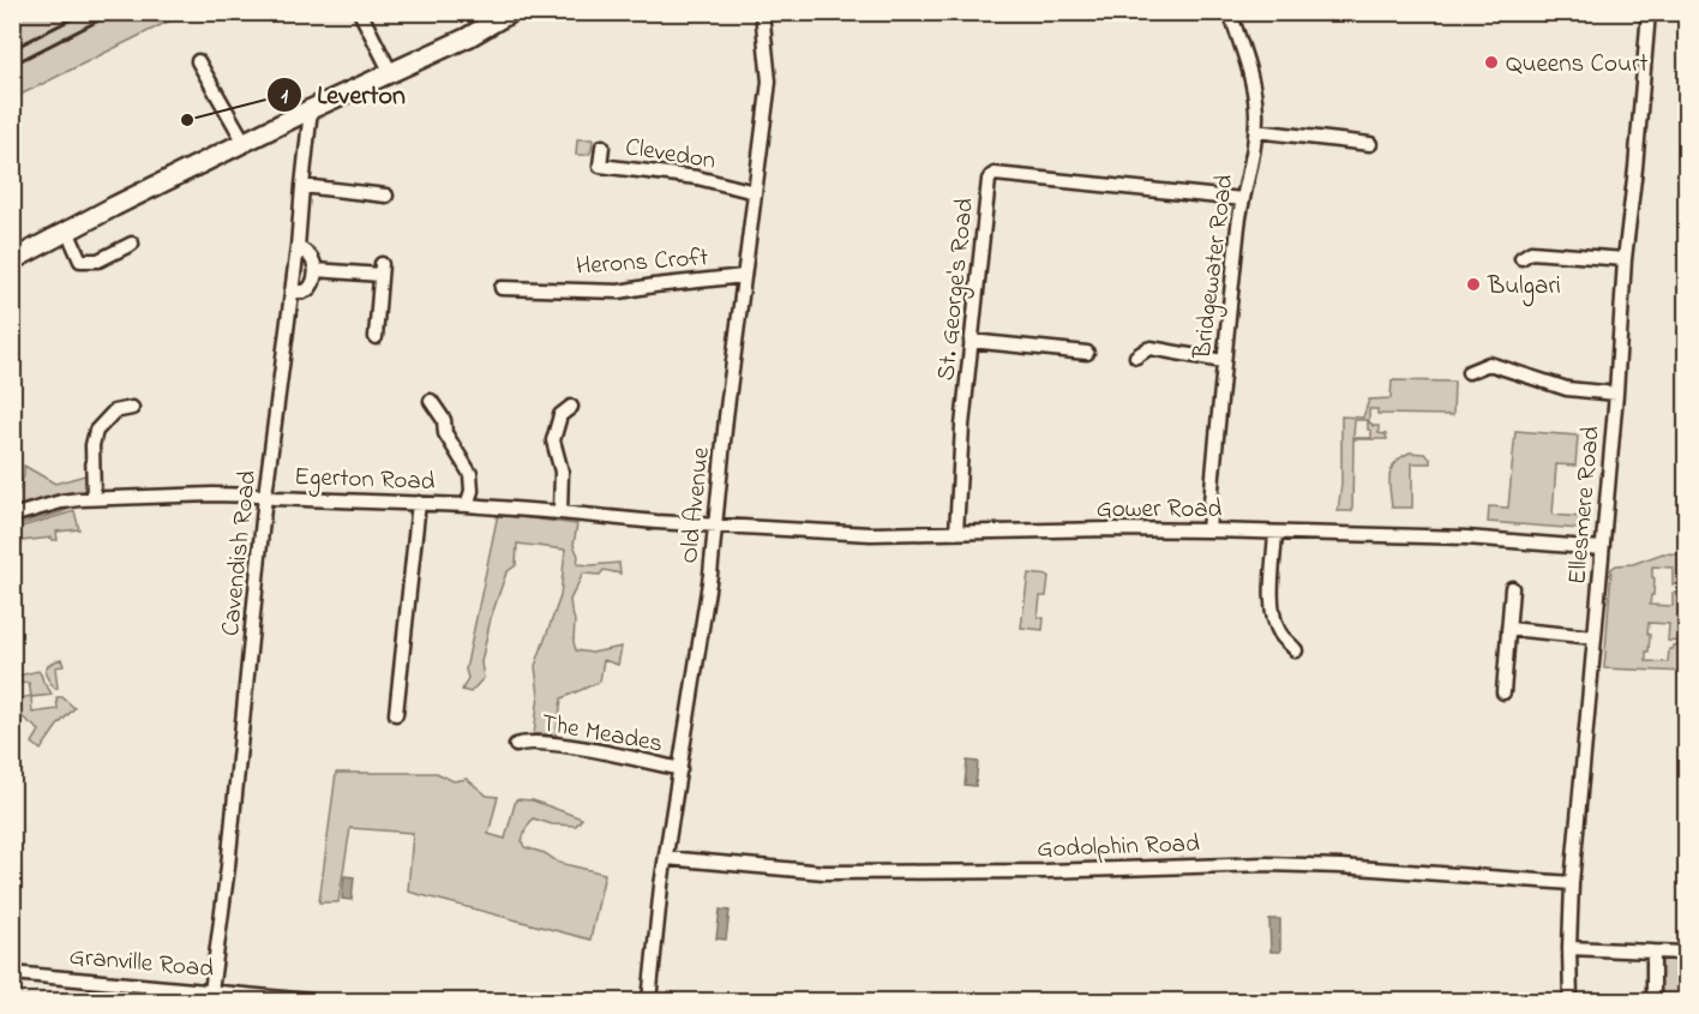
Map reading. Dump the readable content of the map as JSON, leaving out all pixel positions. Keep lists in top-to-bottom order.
{
  "streets": {
    "street": [
      "Clevedon",
      "Herons Croft",
      "Bridgewater Road",
      "St. George's Road",
      "Egerton Road",
      "Old Avenue",
      "Ellesmere Road",
      "Gower Road",
      "Cavendish Road",
      "The Meades",
      "Godolphin Road",
      "Granville Road"
    ]
  },
  "crossings": [
    ["Clevedon", "Old Avenue"],
    ["Herons Croft", "Old Avenue"],
    ["Bridgewater Road", "St. George's Road"],
    ["Bridgewater Road", "Gower Road"],
    ["St. George's Road", "Gower Road"],
    ["Egerton Road", "Old Avenue"],
    ["Egerton Road", "Gower Road"],
    ["Egerton Road", "Cavendish Road"],
    ["Old Avenue", "Gower Road"],
    ["Old Avenue", "The Meades"],
    ["Old Avenue", "Godolphin Road"],
    ["Ellesmere Road", "Gower Road"],
    ["Ellesmere Road", "Godolphin Road"],
    ["Cavendish Road", "Granville Road"]
  ],
  "places": ["Queens Court", "Leverton", "Bulgari"]
}
